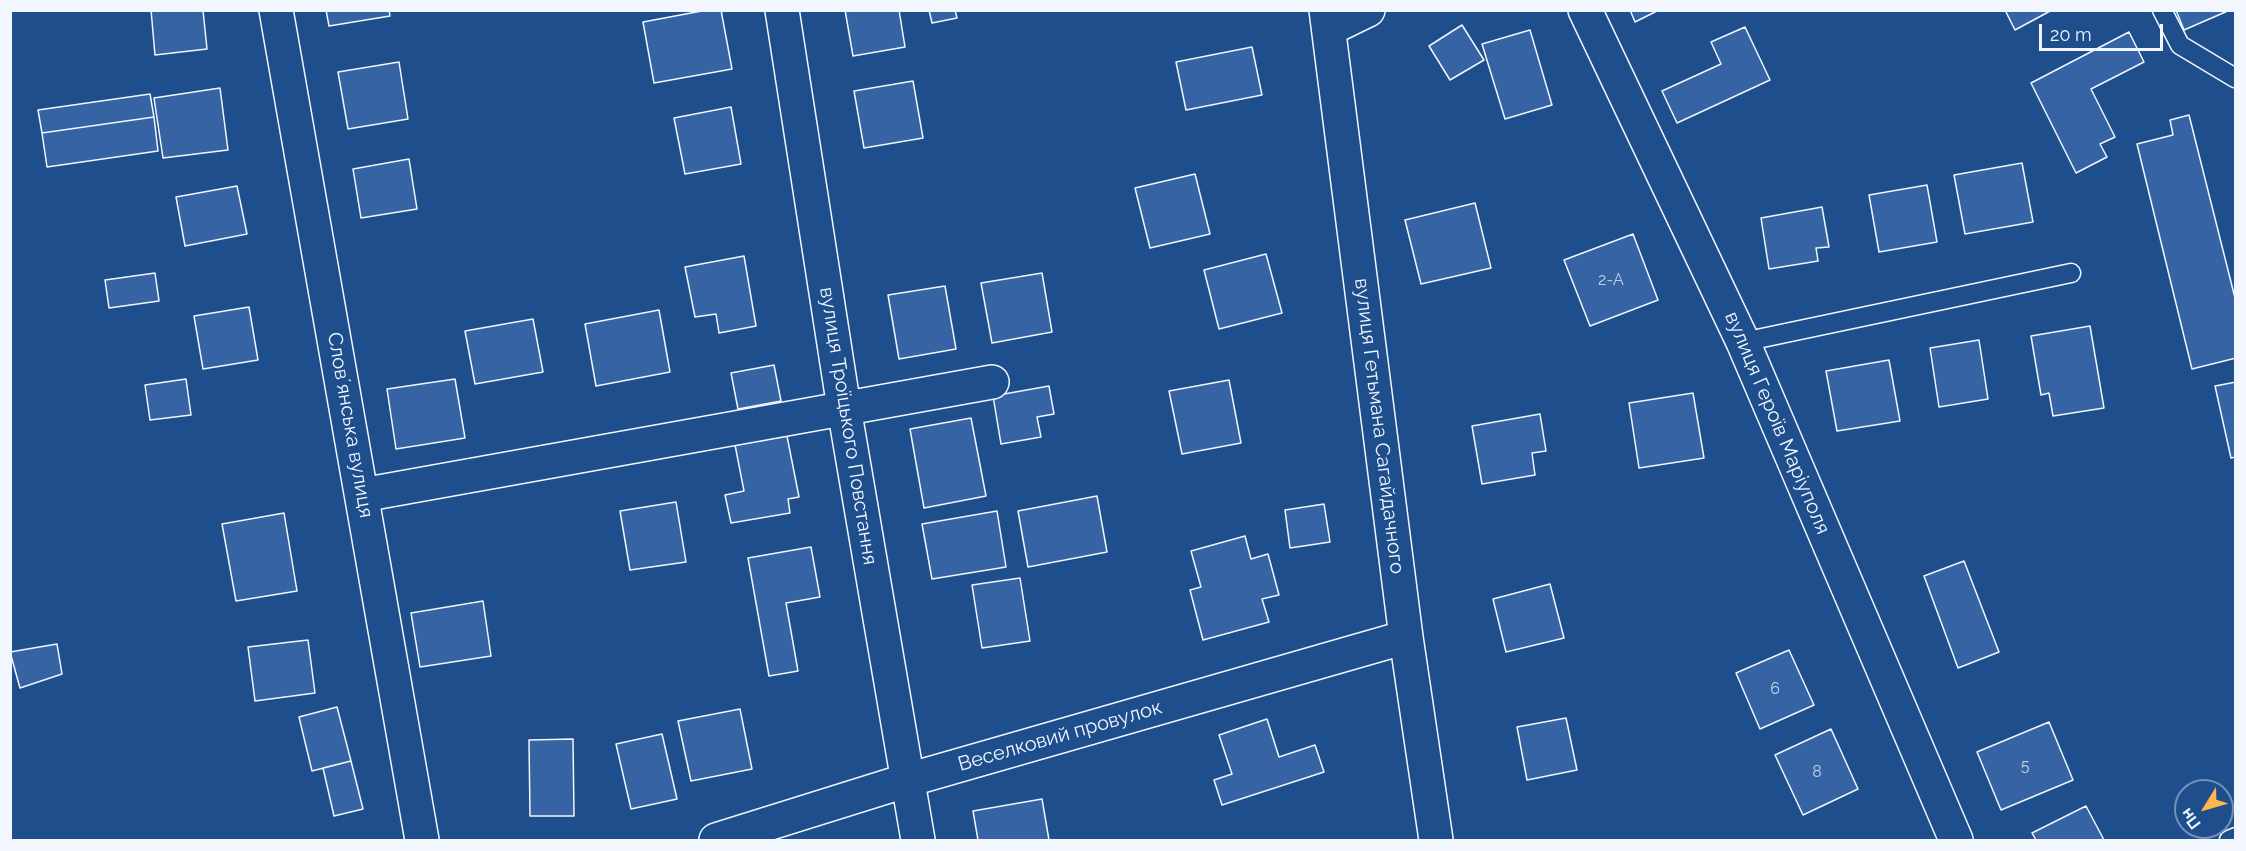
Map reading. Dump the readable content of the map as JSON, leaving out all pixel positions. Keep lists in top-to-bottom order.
{
  "streets": {
    "street": [
      "вулиця Героїв Маріуполя",
      "Словʼянська вулиця",
      "вулиця Троїцького Повстання",
      "вулиця Гетьмана Сагайдачного",
      "Веселковий провулок"
    ]
  },
  "crossings": [
    ["вулиця Троїцького Повстання", "Веселковий провулок"],
    ["вулиця Гетьмана Сагайдачного", "Веселковий провулок"]
  ],
  "house_numbers": [
    "2-А",
    "6",
    "5",
    "8"
  ],
  "scale_bar": "20 m",
  "north": "bottom left"
}
